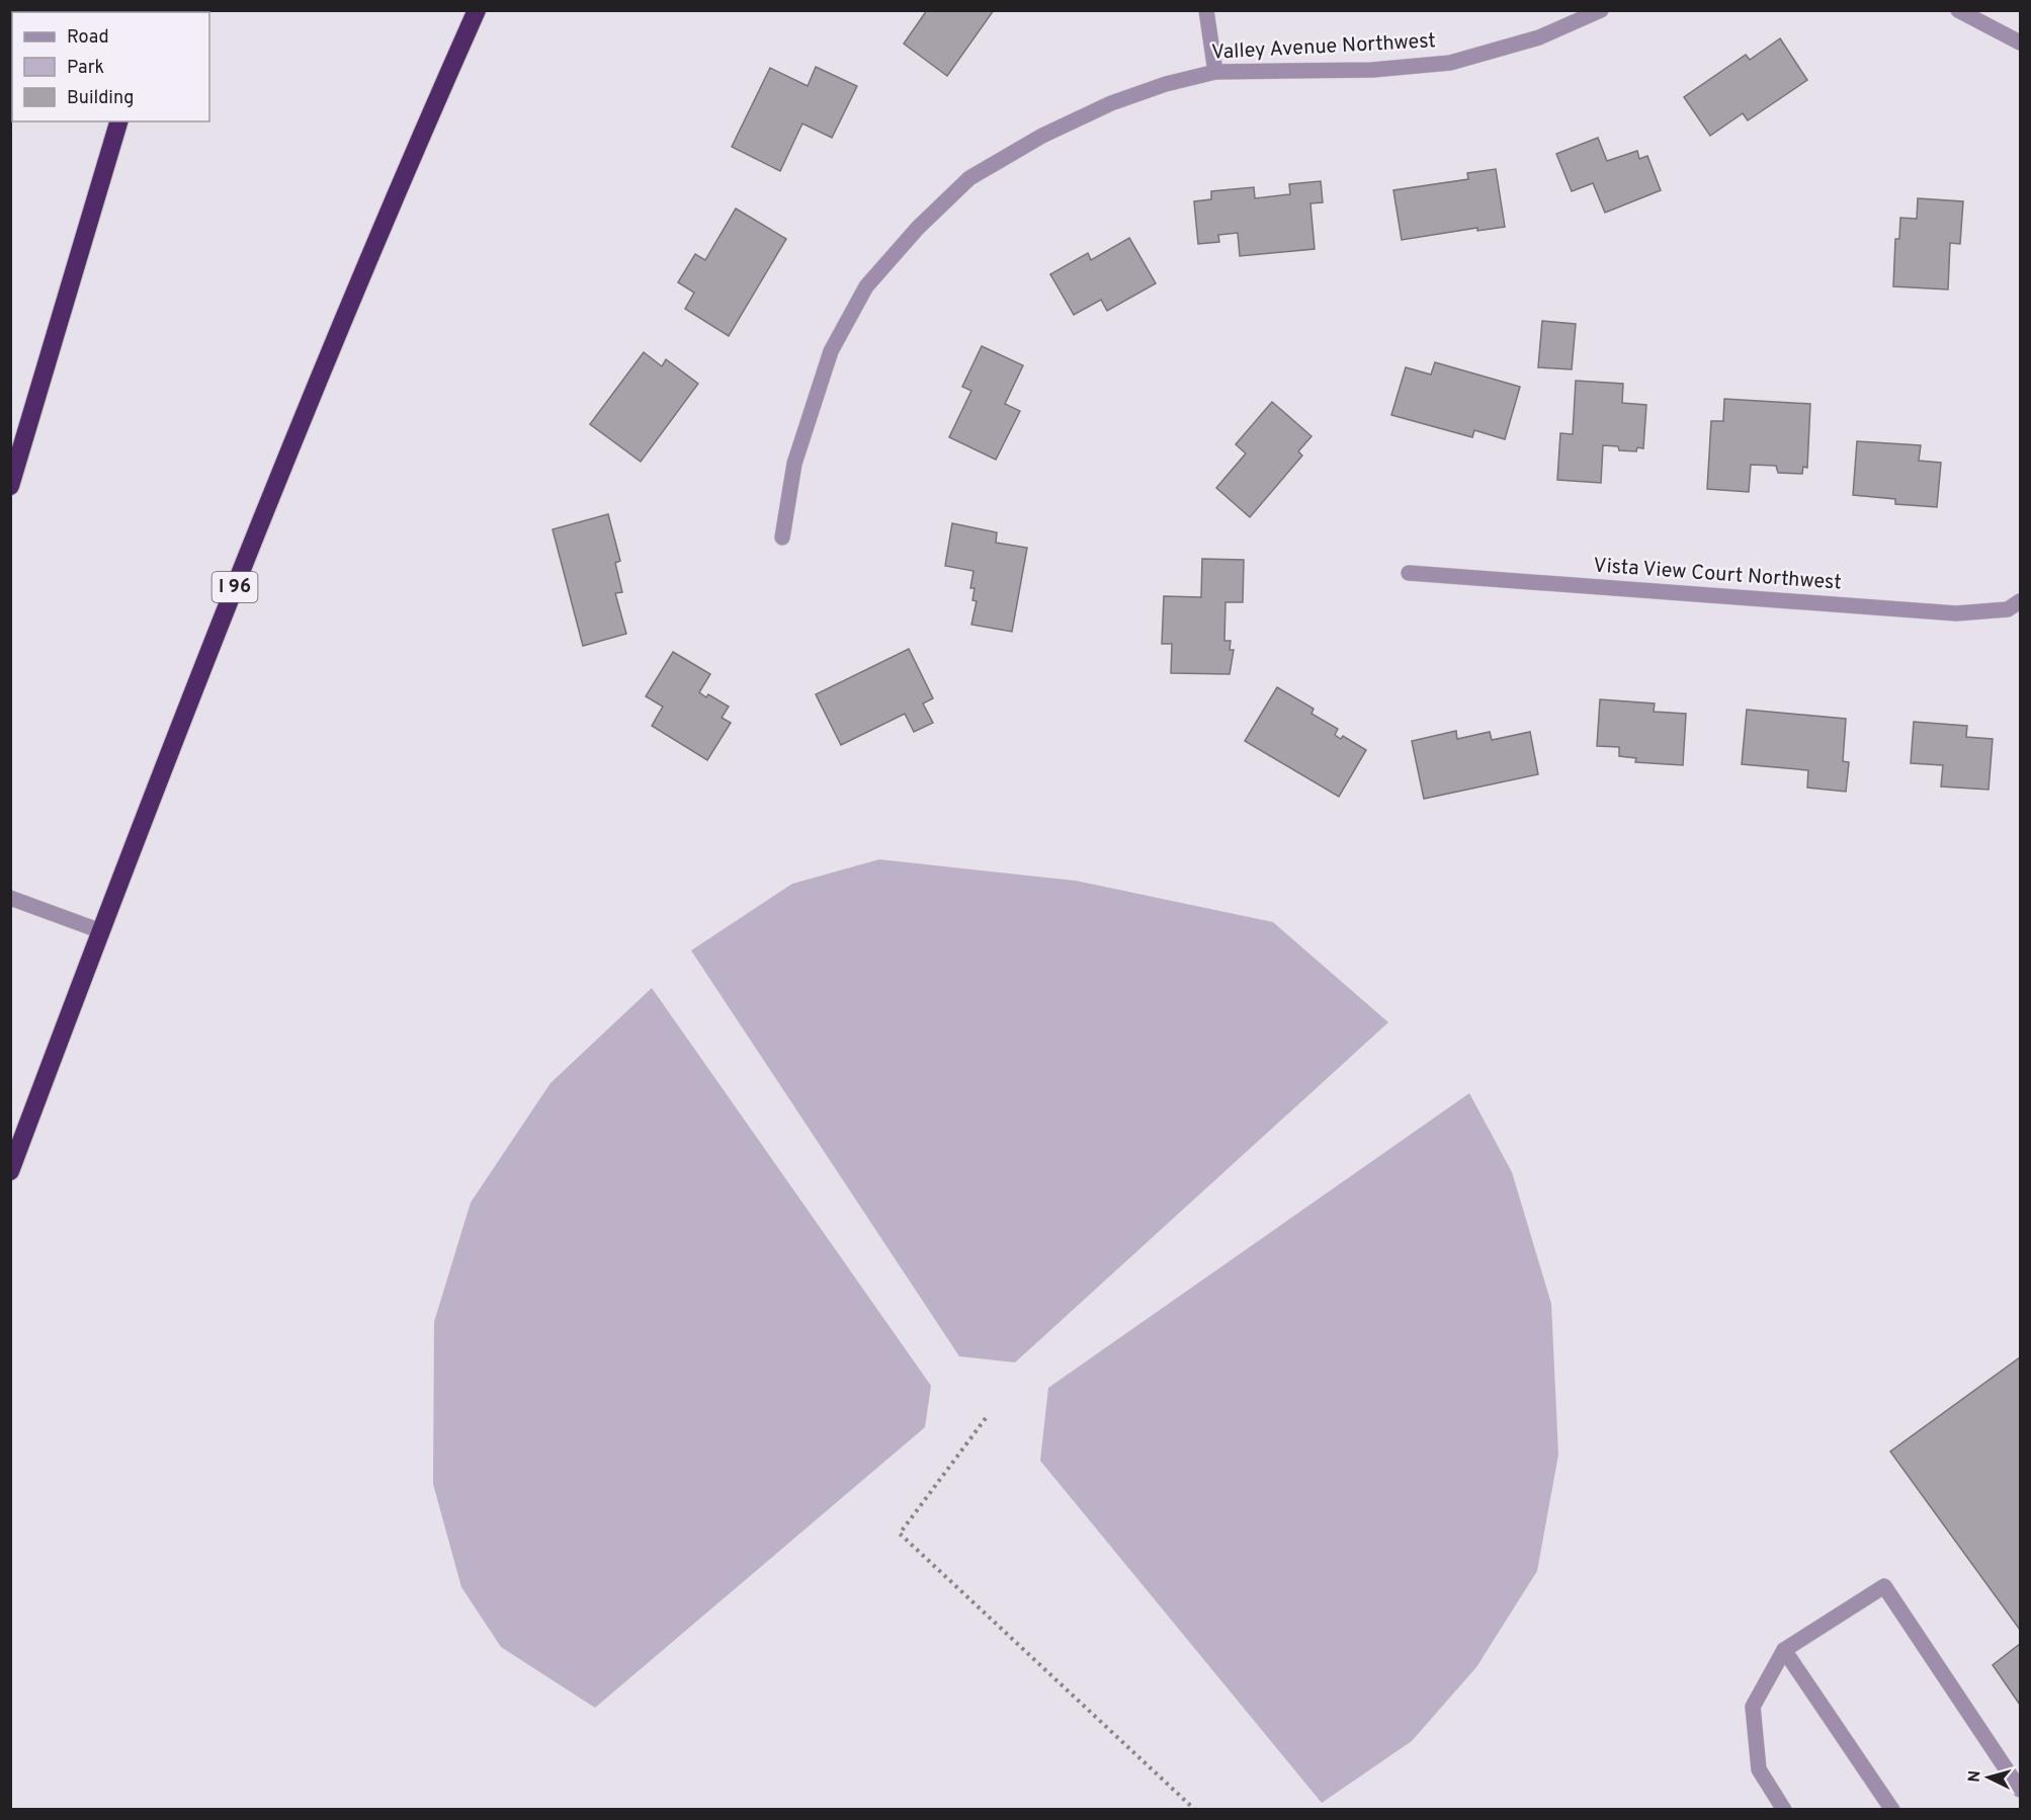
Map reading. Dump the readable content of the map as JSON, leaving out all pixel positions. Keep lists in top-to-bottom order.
{
  "streets": {
    "highway": ["I 96"],
    "street": ["Valley Avenue Northwest", "Vista View Court Northwest"]
  },
  "legend": ["Road", "Park", "Building"],
  "north": "left"
}
